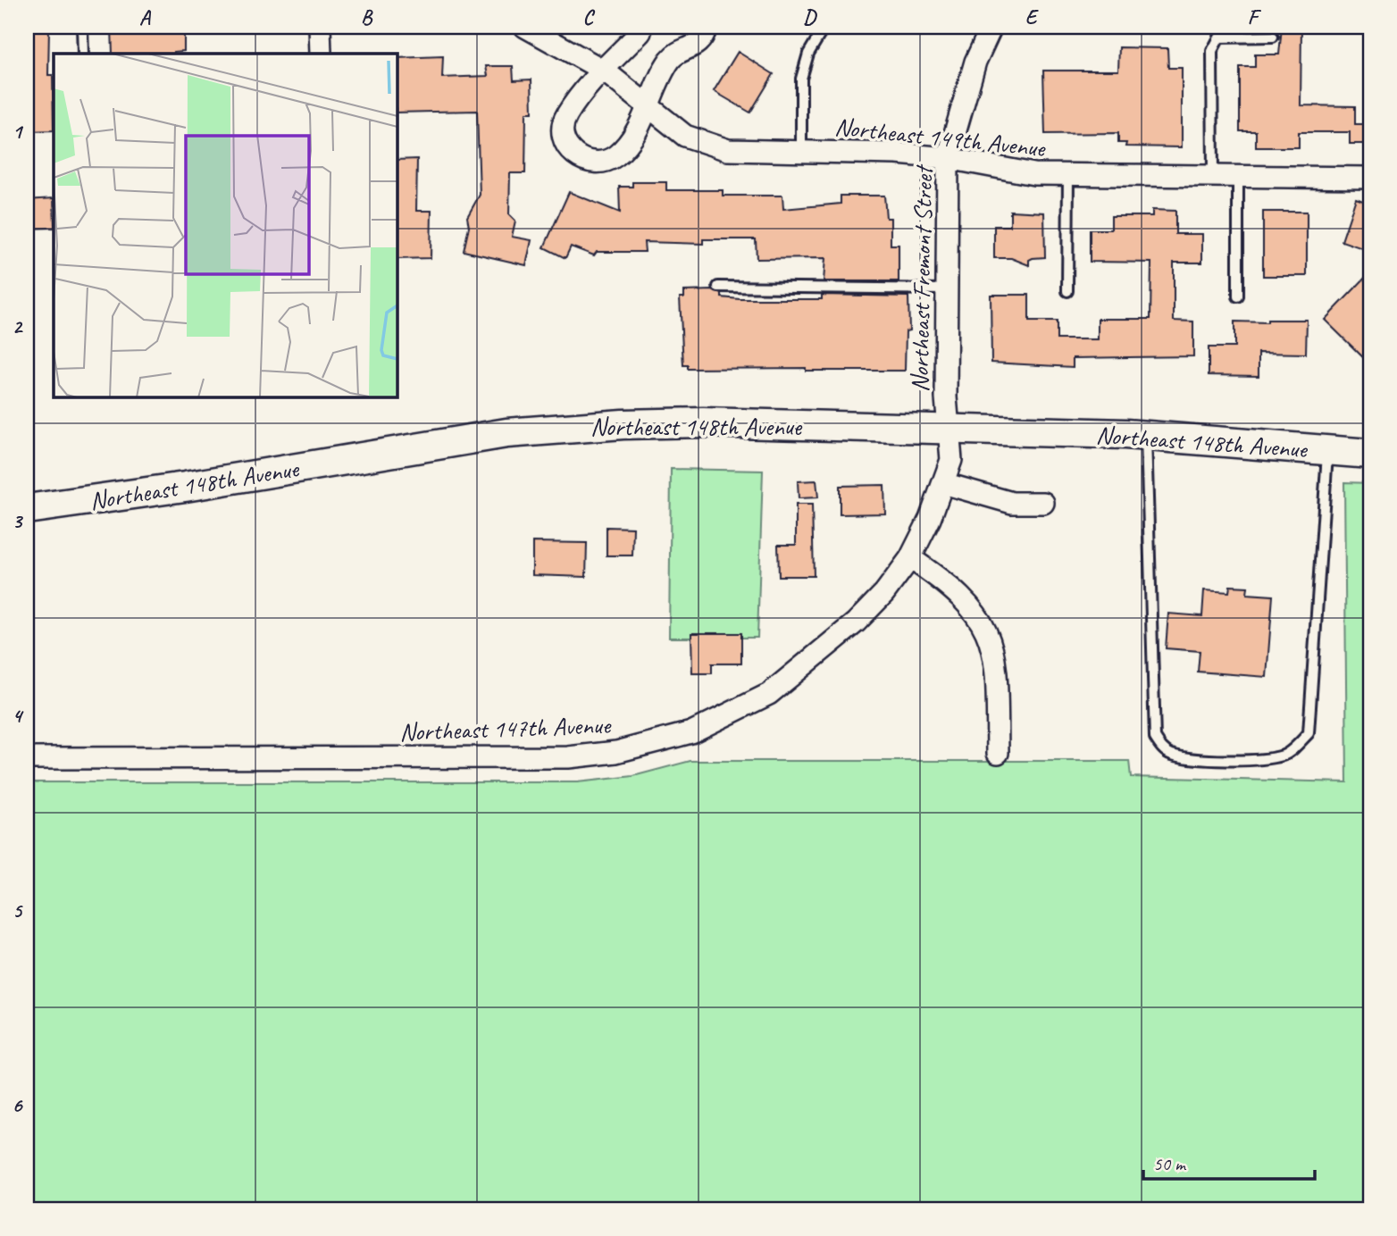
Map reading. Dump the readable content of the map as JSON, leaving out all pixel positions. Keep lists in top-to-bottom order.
{
  "streets": {
    "main road": ["Northeast 148th Avenue"],
    "street": ["Northeast 149th Avenue", "Northeast Fremont Street", "Northeast 147th Avenue"]
  },
  "crossings": [
    ["Northeast 149th Avenue", "Northeast Fremont Street"],
    ["Northeast Fremont Street", "Northeast 148th Avenue"],
    ["Northeast Fremont Street", "Northeast 147th Avenue"],
    ["Northeast 148th Avenue", "Northeast 147th Avenue"]
  ],
  "scale_bar": "50 m",
  "grid": {
    "columns": [
      "A",
      "B",
      "C",
      "D",
      "E",
      "F"
    ],
    "rows": [
      "1",
      "2",
      "3",
      "4",
      "5",
      "6"
    ]
  }
}
